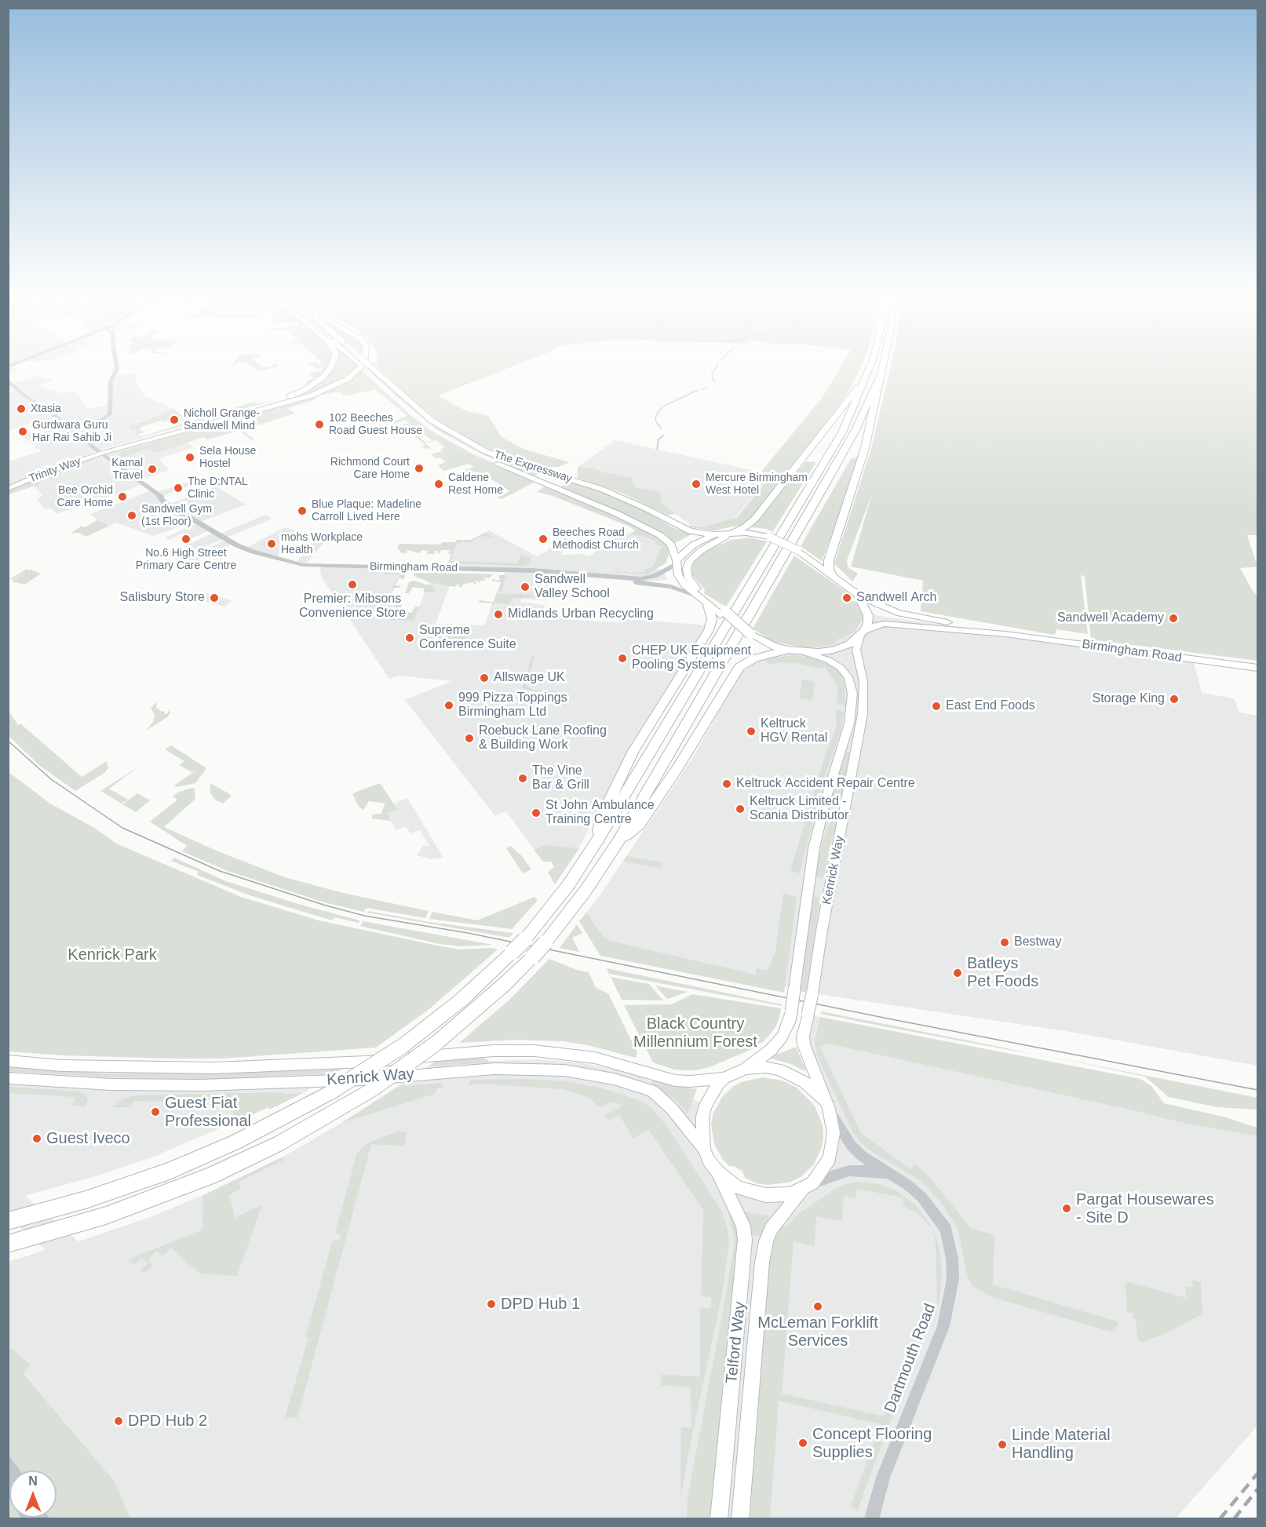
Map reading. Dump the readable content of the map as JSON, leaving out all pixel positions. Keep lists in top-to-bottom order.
{
  "streets": {
    "highway": ["The Expressway", "Birmingham Road"],
    "main road": ["Trinity Way", "Kenrick Way", "Telford Way"],
    "street": ["Dartmouth Road"]
  },
  "crossings": [
    ["The Expressway", "Birmingham Road"],
    ["Trinity Way", "Birmingham Road"],
    ["Birmingham Road", "Kenrick Way"],
    ["Kenrick Way", "Telford Way"],
    ["Kenrick Way", "Dartmouth Road"],
    ["Telford Way", "Dartmouth Road"]
  ],
  "parks": ["Kenrick Park", "Black Country Millennium Forest"],
  "places": [
    "Xtasia",
    "Nicholl Grange- Sandwell Mind",
    "102 Beeches Road Guest House",
    "Gurdwara Guru Har Rai Sahib Ji",
    "Sela House Hostel",
    "Richmond Court Care Home",
    "Kamal Travel",
    "Caldene Rest Home",
    "Mercure Birmingham West Hotel",
    "The D:NTAL Clinic",
    "Bee Orchid Care Home",
    "Blue Plaque: Madeline Carroll Lived Here",
    "Sandwell Gym (1st Floor)",
    "No.6 High Street Primary Care Centre",
    "Beeches Road Methodist Church",
    "mohs Workplace Health",
    "Premier: Mibsons Convenience Store",
    "Sandwell Valley School",
    "Salisbury Store",
    "Sandwell Arch",
    "Midlands Urban Recycling",
    "Sandwell Academy",
    "Supreme Conference Suite",
    "CHEP UK Equipment Pooling Systems",
    "Allswage UK",
    "Storage King",
    "999 Pizza Toppings Birmingham Ltd",
    "East End Foods",
    "Keltruck HGV Rental",
    "Roebuck Lane Roofing & Building Work",
    "The Vine Bar & Grill",
    "Keltruck Accident Repair Centre",
    "Keltruck Limited - Scania Distributor",
    "St John Ambulance Training Centre",
    "Bestway",
    "Batleys Pet Foods",
    "Guest Fiat Professional",
    "Guest Iveco",
    "Pargat Housewares - Site D",
    "DPD Hub 1",
    "McLeman Forklift Services",
    "DPD Hub 2",
    "Concept Flooring Supplies",
    "Linde Material Handling"
  ],
  "north": "top"
}
